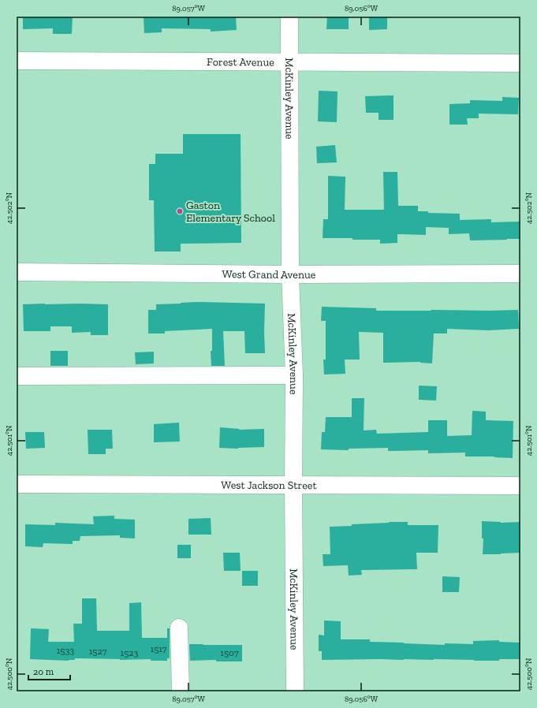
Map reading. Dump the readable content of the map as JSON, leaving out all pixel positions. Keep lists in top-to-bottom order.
{
  "streets": {
    "street": [
      "Forest Avenue",
      "McKinley Avenue",
      "West Grand Avenue",
      "West Jackson Street"
    ]
  },
  "crossings": [
    ["Forest Avenue", "McKinley Avenue"],
    ["McKinley Avenue", "West Grand Avenue"],
    ["McKinley Avenue", "West Jackson Street"]
  ],
  "places": ["Gaston Elementary School"],
  "house_numbers": [
    "1517",
    "1533",
    "1527",
    "1523",
    "1507"
  ],
  "scale_bar": "20 m",
  "coordinates": [
    "89.057°W",
    "89.056°W",
    "42.502°N",
    "42.501°N",
    "42.500°N"
  ]
}
